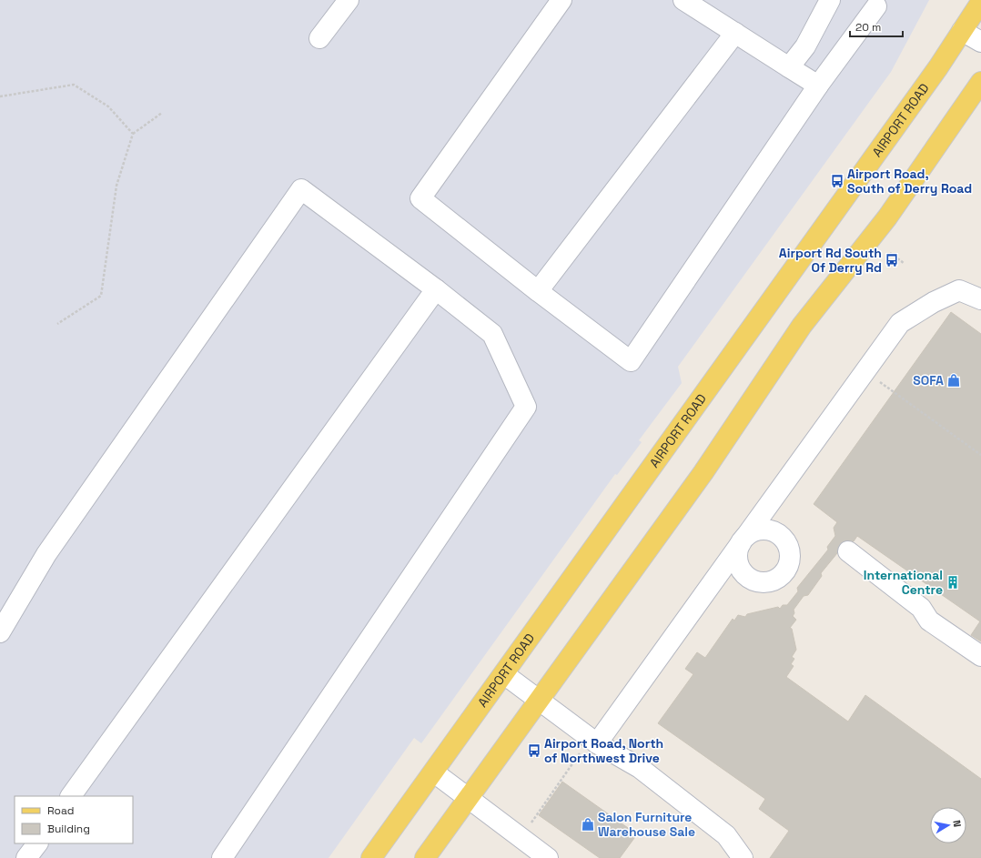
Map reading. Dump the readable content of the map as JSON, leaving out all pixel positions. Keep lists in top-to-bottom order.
{
  "streets": {
    "main road": ["AIRPORT ROAD"]
  },
  "places": {
    "bus stop": ["Airport Road, South of Derry Road", "Airport Rd South Of Derry Rd", "Airport Road, North of Northwest Drive"],
    "shop": ["SOFA", "Salon Furniture Warehouse Sale"],
    "building": ["International Centre"]
  },
  "legend": ["Road", "Building"],
  "scale_bar": "20 m",
  "north": "right"
}
